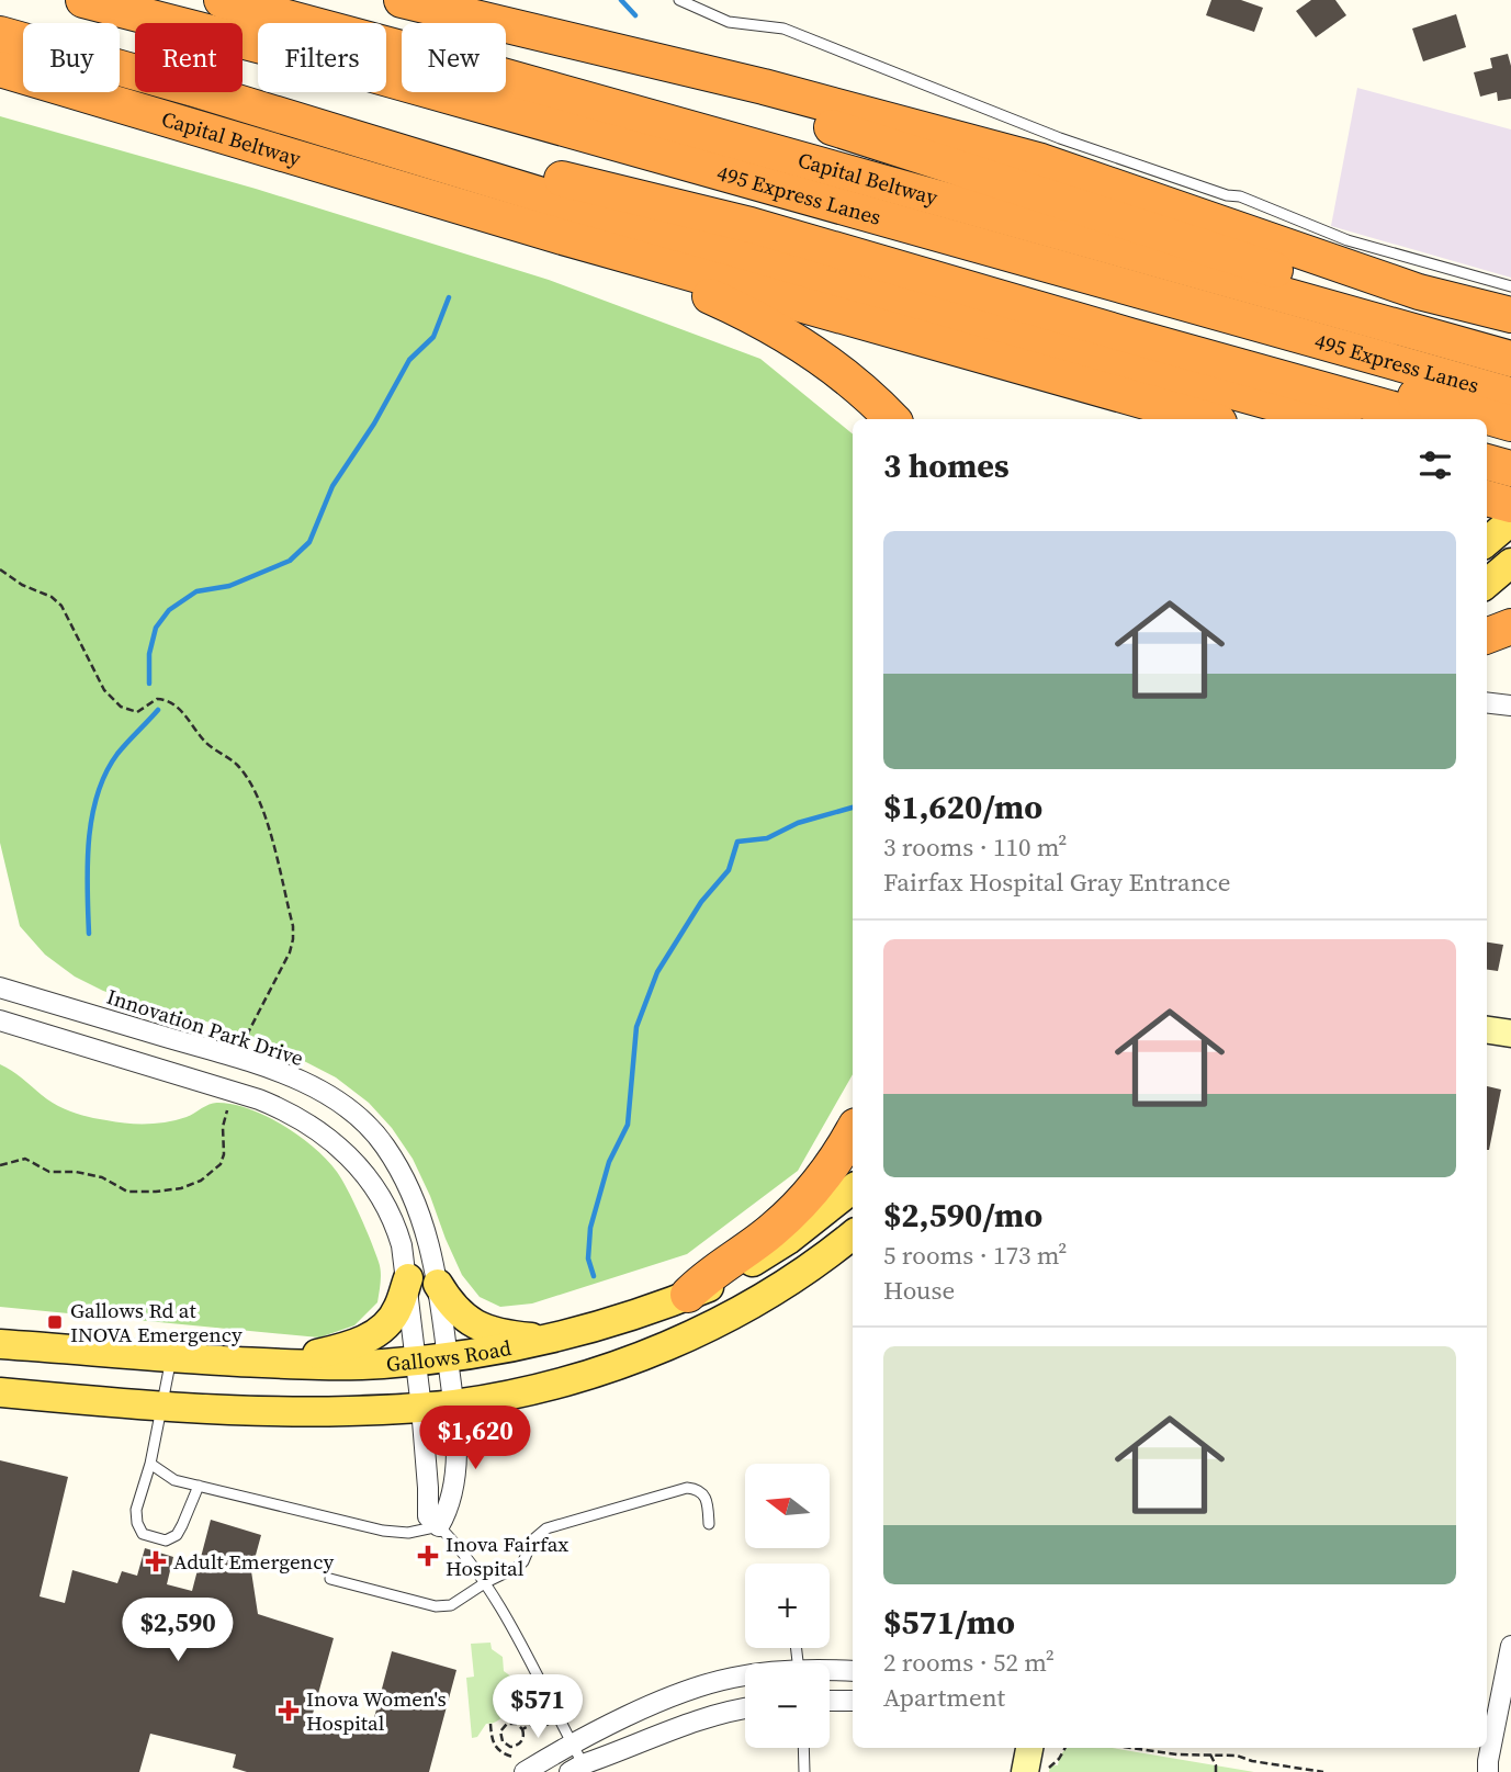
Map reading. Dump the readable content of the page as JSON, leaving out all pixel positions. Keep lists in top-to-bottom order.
{
  "streets": {
    "highway": ["Capital Beltway", "495 Express Lanes"],
    "main road": ["Gallows Road"],
    "street": ["Innovation Park Drive"]
  },
  "crossings": [
    ["Innovation Park Drive", "Gallows Road"]
  ],
  "places": {
    "transit": ["Gallows Rd at INOVA Emergency"],
    "health": ["Inova Fairfax Hospital", "Adult Emergency", "Inova Women's Hospital"]
  },
  "north": "left",
  "page": {
    "chip": [
      "Buy",
      "Rent",
      "Filters",
      "New"
    ],
    "heading": "3 homes",
    "list": [
      {
        "name": "$1,620/mo",
        "note": "3 rooms · 110 m² · Fairfax Hospital Gray Entrance"
      },
      {
        "name": "$2,590/mo",
        "note": "5 rooms · 173 m² · House"
      },
      {
        "name": "$571/mo",
        "note": "2 rooms · 52 m² · Apartment"
      }
    ],
    "price": ["$1,620", "$2,590", "$571"],
    "map_buttons": ["+", "−"]
  }
}
